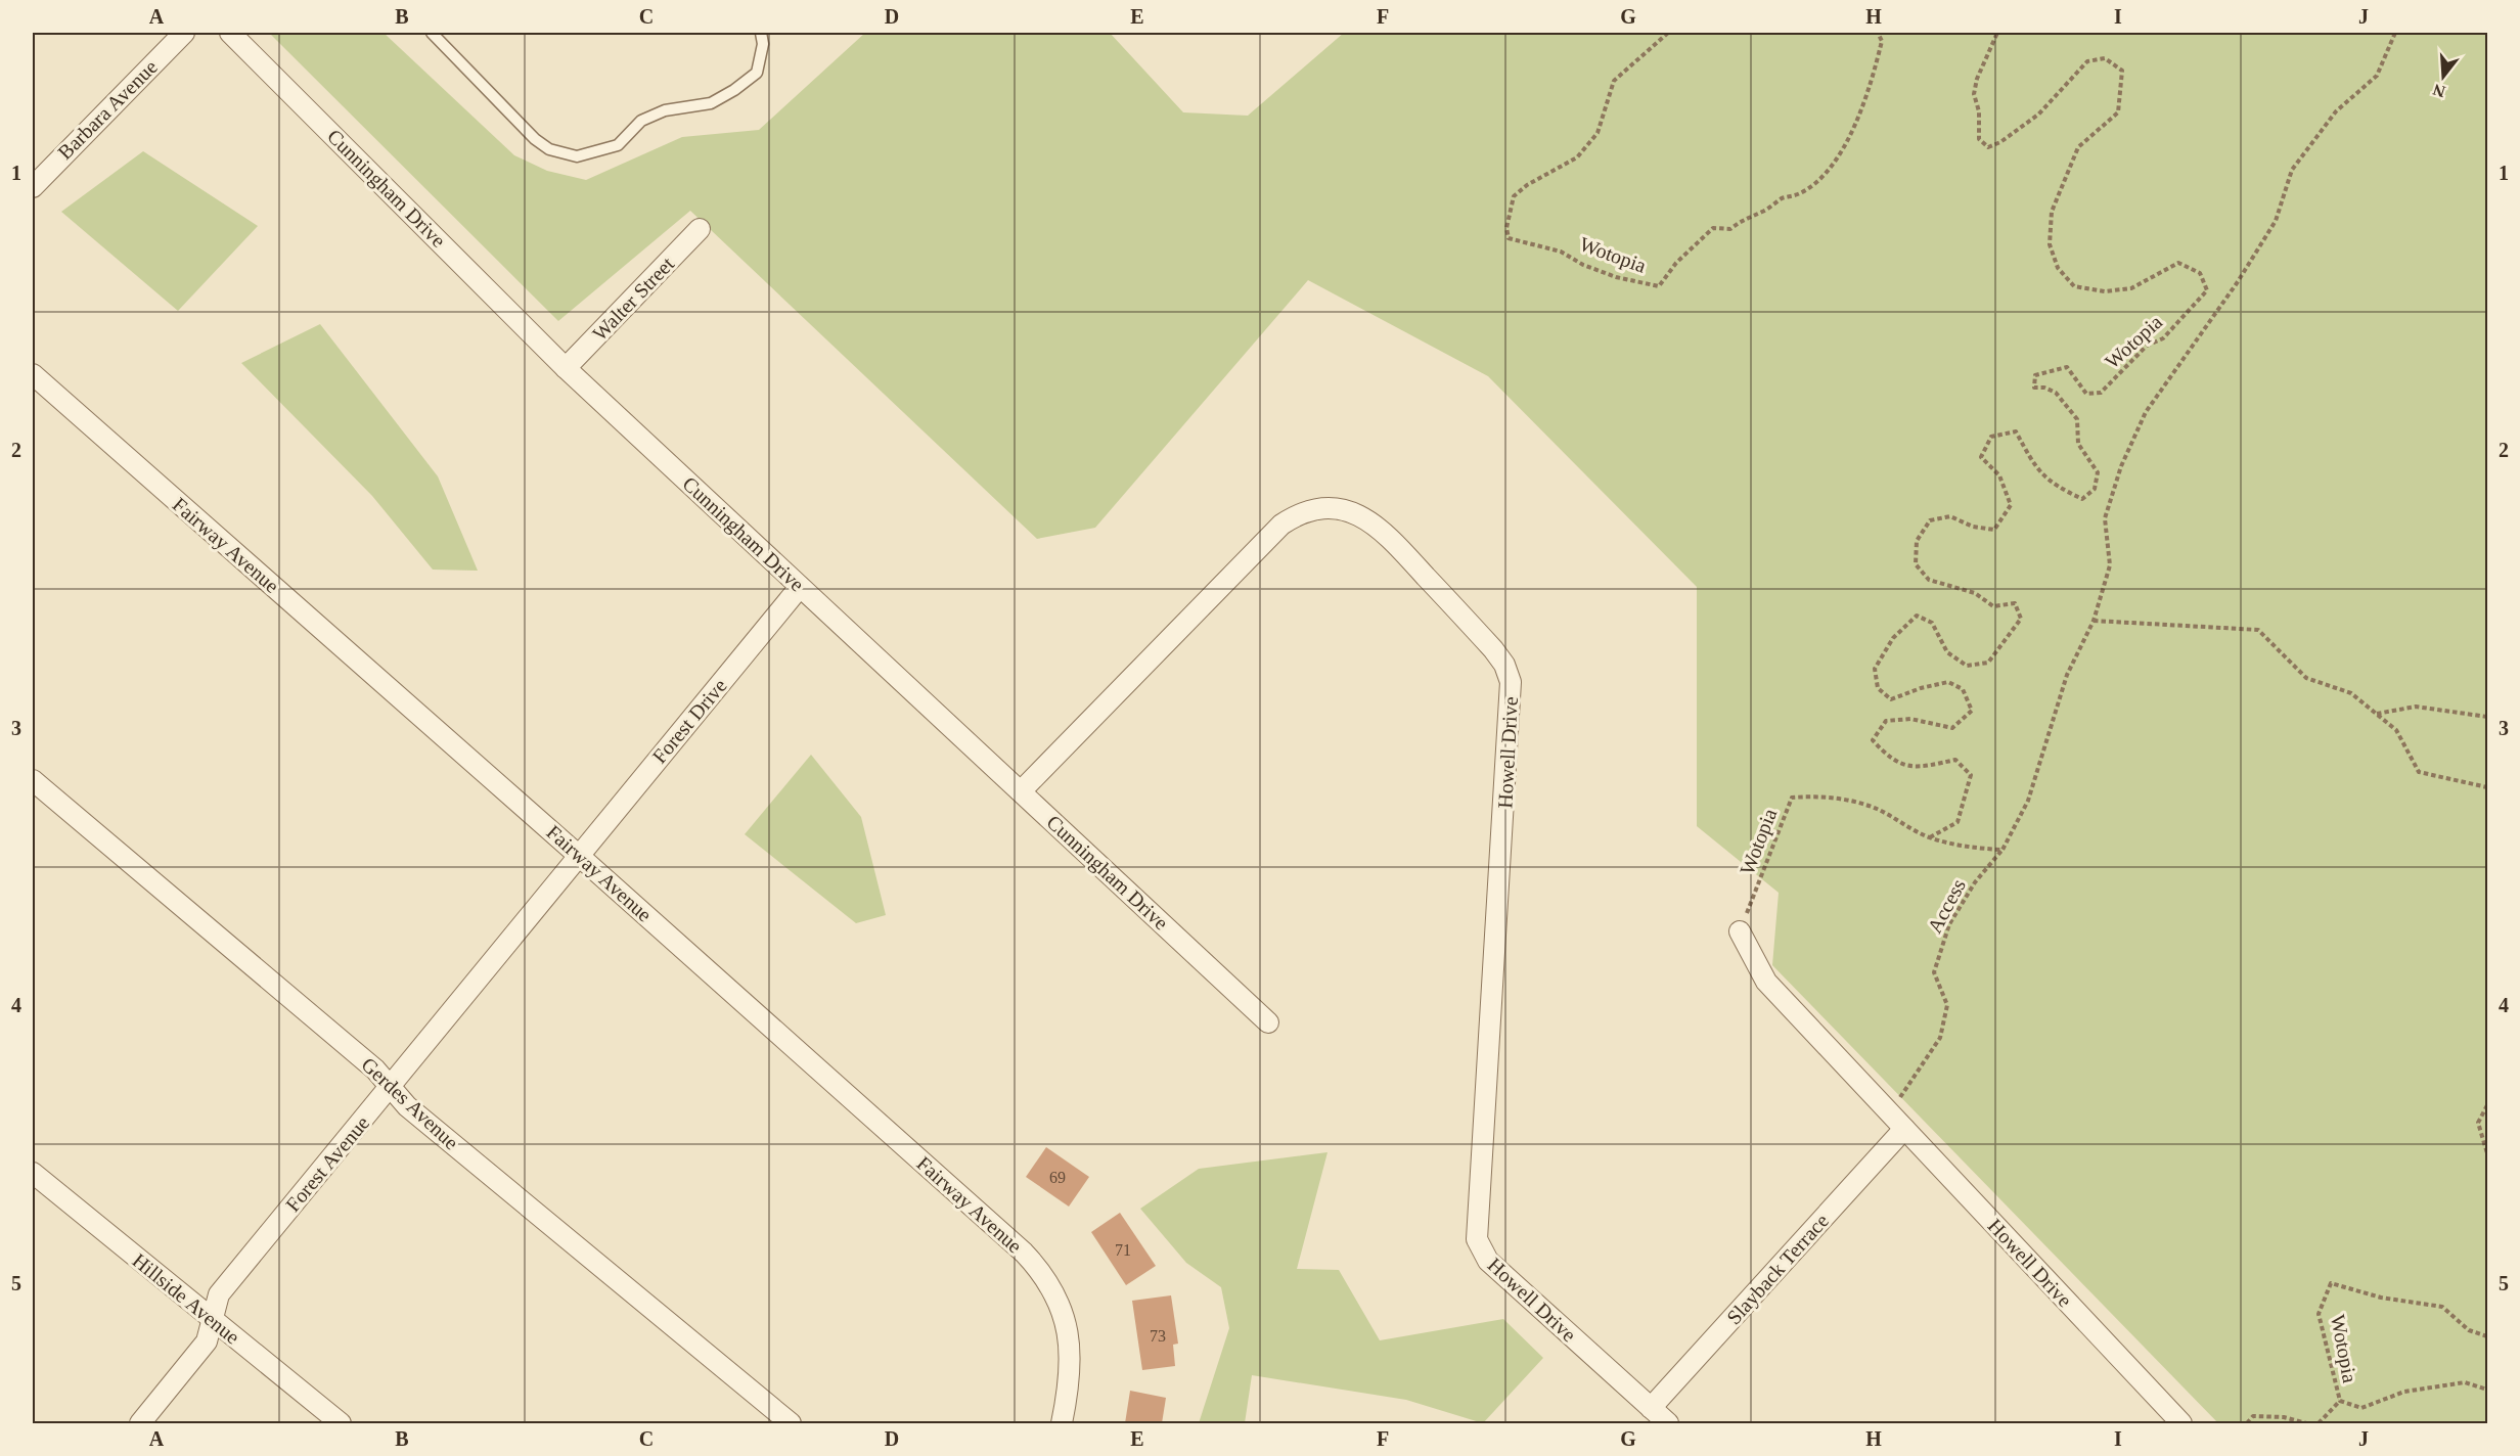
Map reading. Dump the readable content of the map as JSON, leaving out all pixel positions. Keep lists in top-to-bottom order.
{
  "streets": {
    "street": [
      "Barbara Avenue",
      "Cunningham Drive",
      "Walter Street",
      "Fairway Avenue",
      "Forest Drive",
      "Howell Drive",
      "Gerdes Avenue",
      "Forest Avenue",
      "Slayback Terrace",
      "Hillside Avenue"
    ],
    "path": ["Wotopia", "Access"]
  },
  "crossings": [
    ["Cunningham Drive", "Walter Street"],
    ["Cunningham Drive", "Forest Drive"],
    ["Cunningham Drive", "Howell Drive"],
    ["Wotopia", "Howell Drive"],
    ["Wotopia", "Access"],
    ["Fairway Avenue", "Forest Drive"],
    ["Fairway Avenue", "Forest Avenue"],
    ["Forest Drive", "Forest Avenue"],
    ["Howell Drive", "Access"],
    ["Howell Drive", "Slayback Terrace"],
    ["Gerdes Avenue", "Forest Avenue"],
    ["Forest Avenue", "Hillside Avenue"]
  ],
  "house_numbers": ["69", "71", "73"],
  "north": "bottom",
  "grid": {
    "columns": [
      "A",
      "B",
      "C",
      "D",
      "E",
      "F",
      "G",
      "H",
      "I",
      "J"
    ],
    "rows": [
      "1",
      "2",
      "3",
      "4",
      "5"
    ]
  }
}
